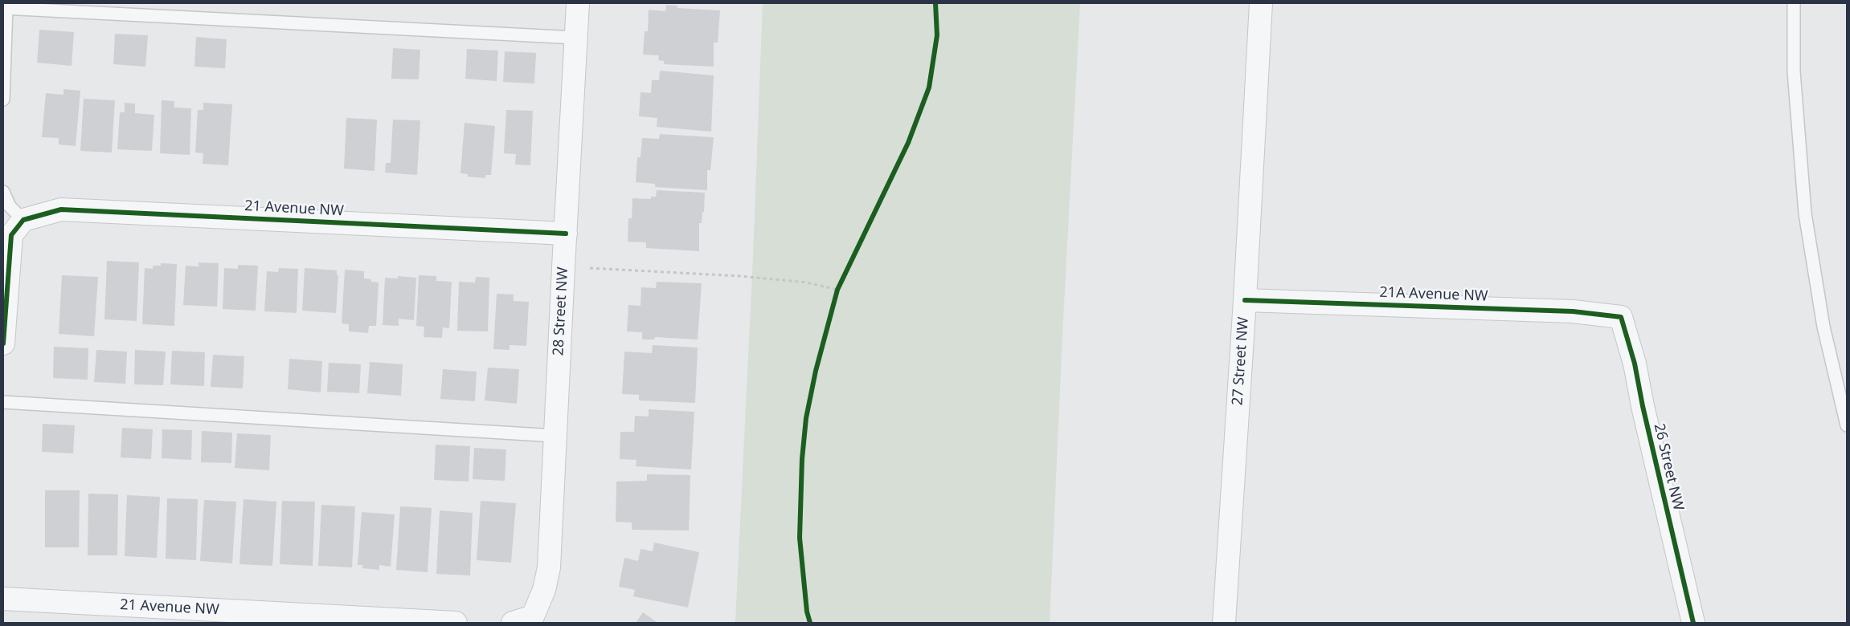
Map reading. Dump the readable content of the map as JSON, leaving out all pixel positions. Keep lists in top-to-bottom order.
{
  "streets": {
    "street": [
      "21 Avenue NW",
      "21A Avenue NW",
      "28 Street NW",
      "27 Street NW",
      "26 Street NW"
    ]
  },
  "crossings": [
    ["21 Avenue NW", "28 Street NW"],
    ["21A Avenue NW", "27 Street NW"],
    ["21A Avenue NW", "26 Street NW"]
  ]
}
